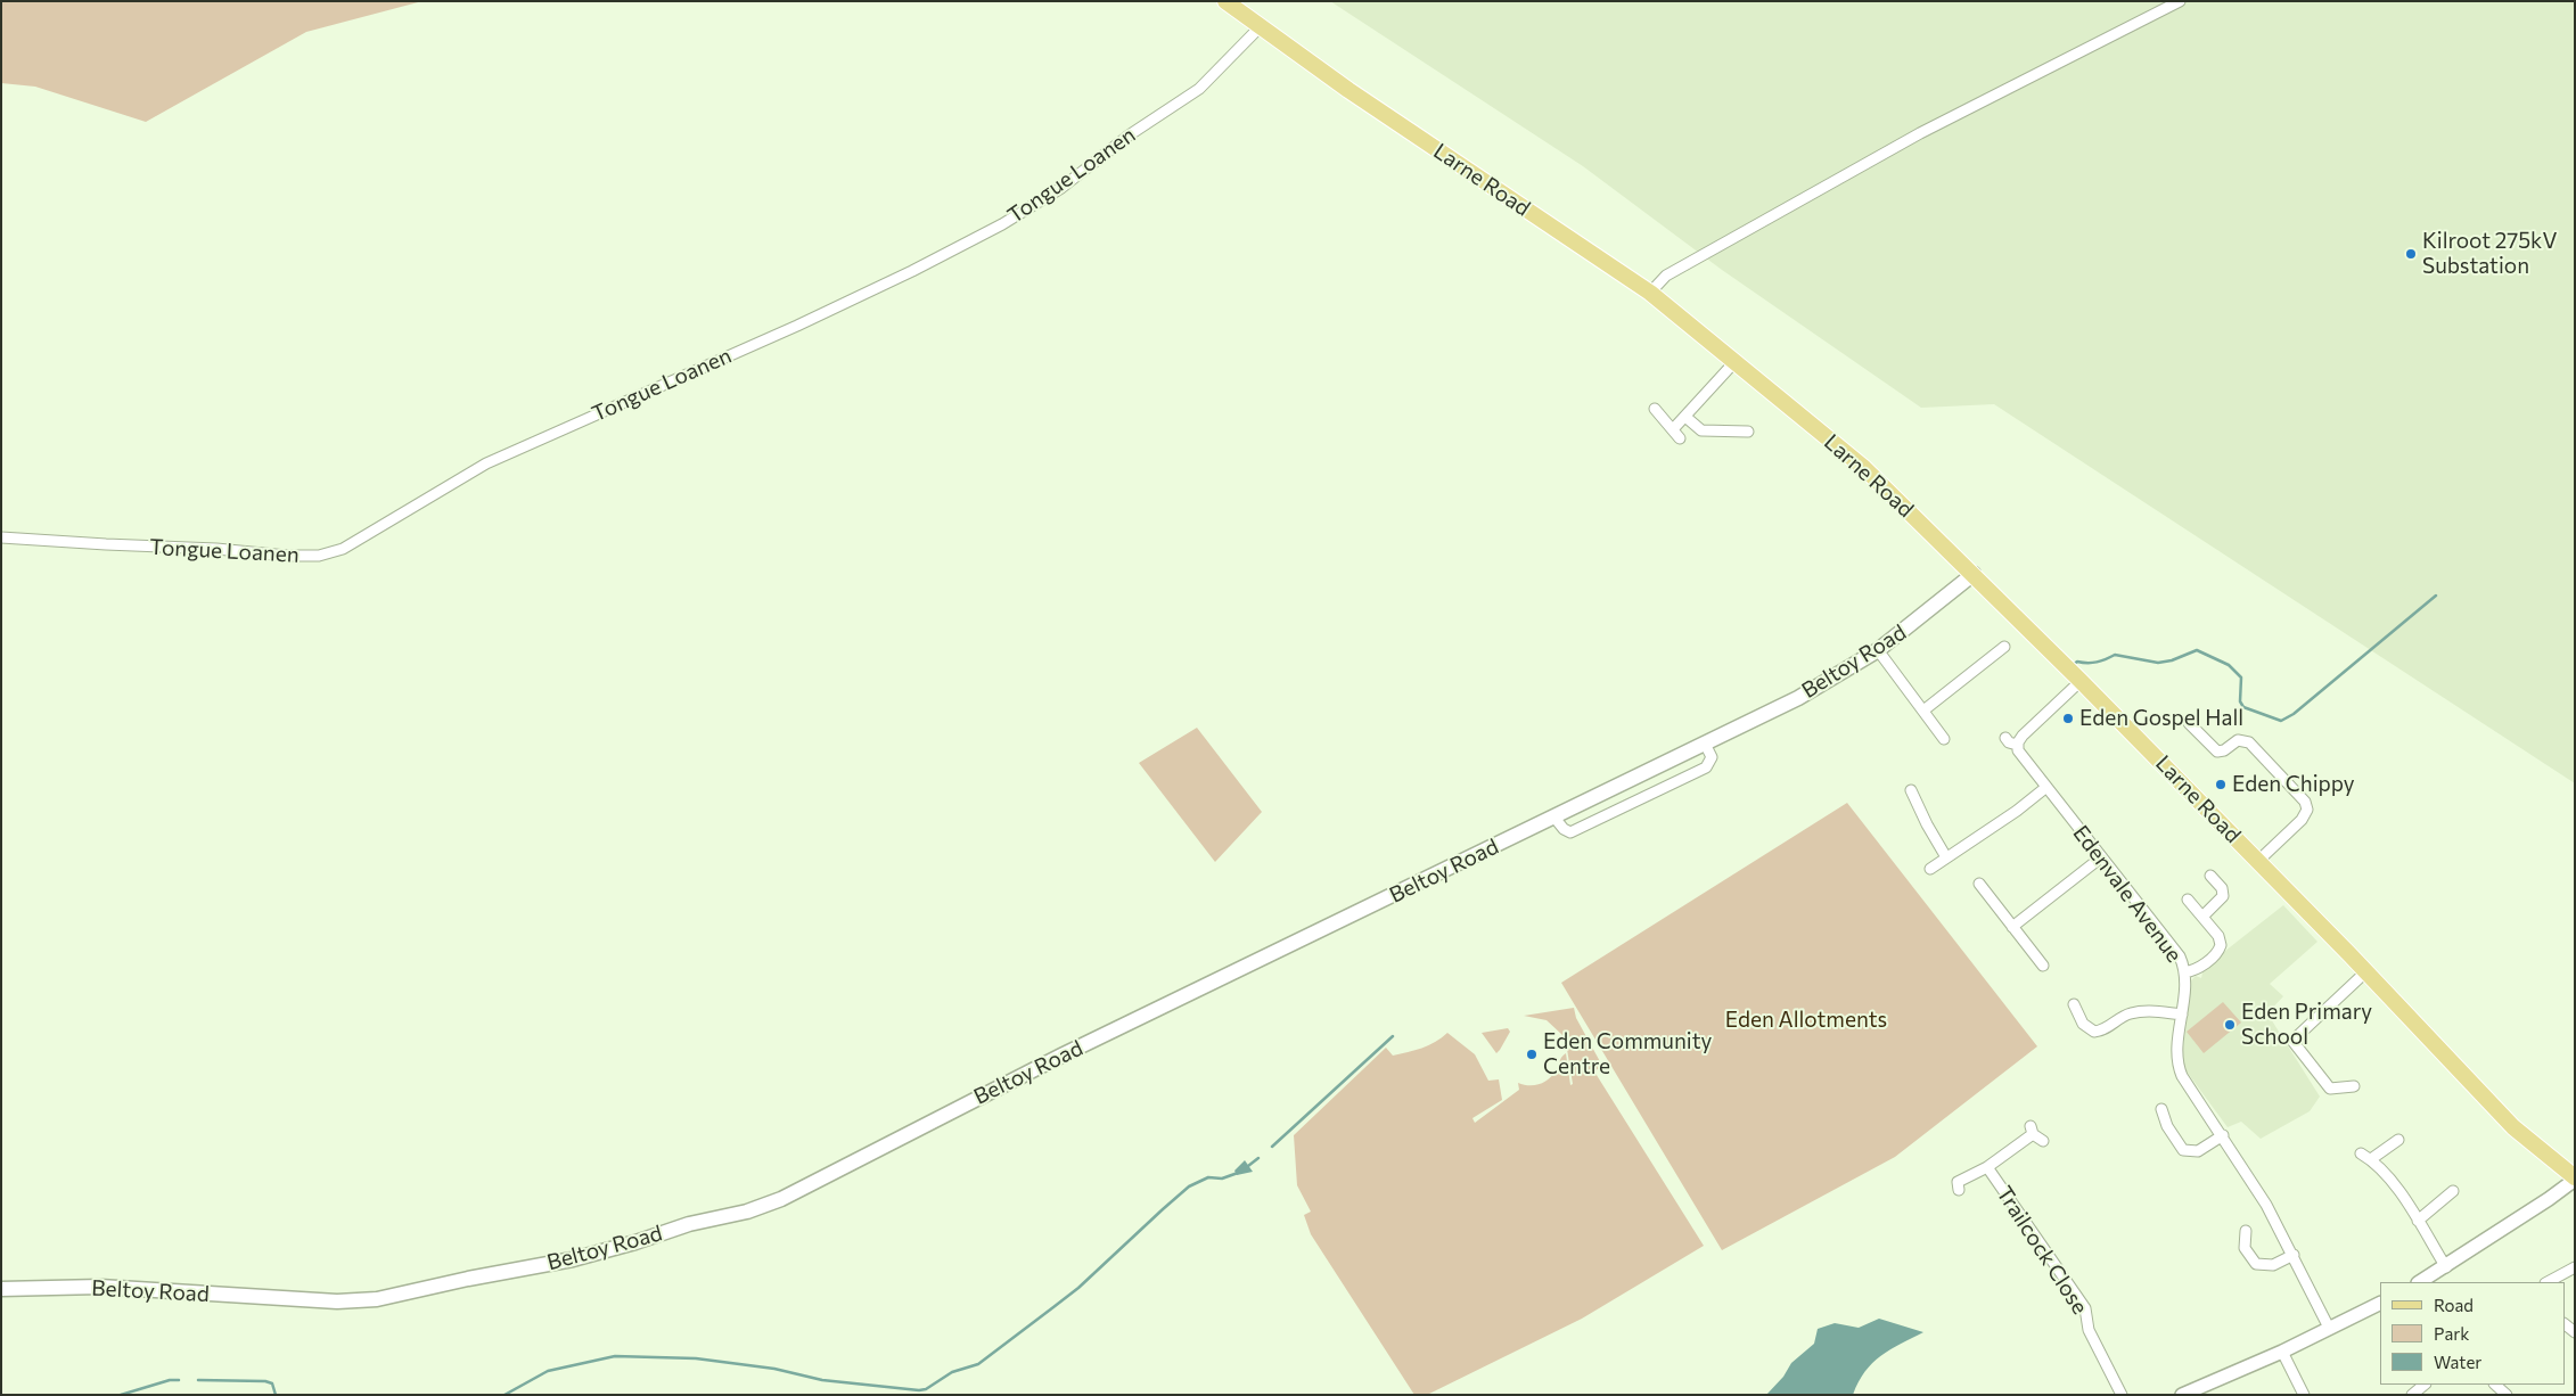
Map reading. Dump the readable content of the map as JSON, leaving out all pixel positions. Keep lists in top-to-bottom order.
{
  "streets": {
    "main road": ["Larne Road", "Beltoy Road"],
    "street": ["Tongue Loanen", "Edenvale Avenue", "Trailcock Close"]
  },
  "crossings": [
    ["Tongue Loanen", "Larne Road"],
    ["Larne Road", "Beltoy Road"]
  ],
  "parks": ["Eden Allotments"],
  "places": [
    "Kilroot 275kV Substation",
    "Eden Gospel Hall",
    "Eden Chippy",
    "Eden Primary School",
    "Eden Community Centre"
  ],
  "legend": ["Road", "Park", "Water"]
}
